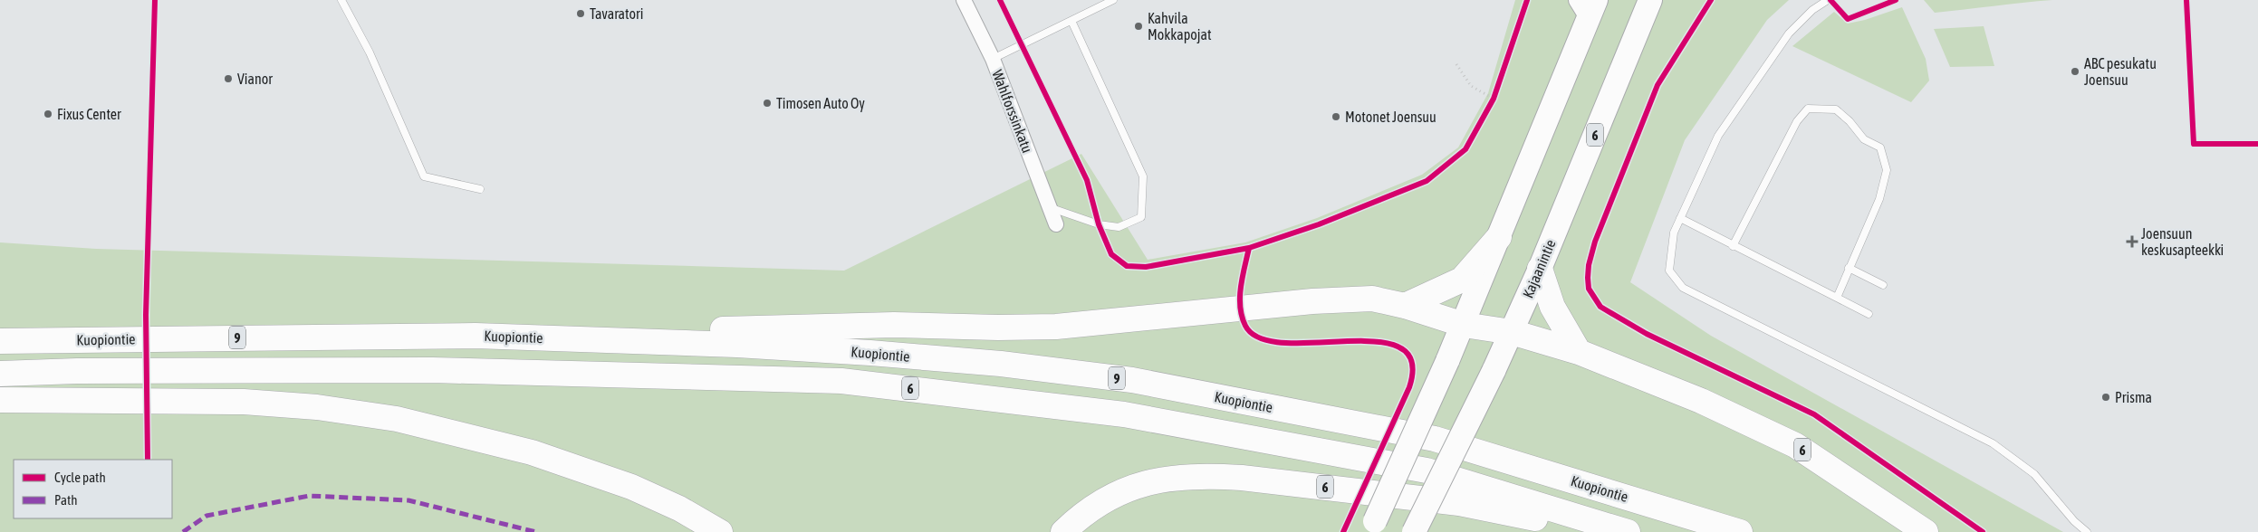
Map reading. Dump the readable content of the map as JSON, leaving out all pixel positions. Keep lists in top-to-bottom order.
{
  "streets": {
    "highway": [
      "6",
      "Kajaanintie",
      "Kuopiontie",
      "9"
    ],
    "street": ["Wahlforssinkatu"]
  },
  "crossings": [
    ["6", "Kajaanintie"]
  ],
  "places": {
    "other": [
      "Tavaratori",
      "Kahvila Mokkapojat",
      "ABC pesukatu Joensuu",
      "Vianor",
      "Timosen Auto Oy",
      "Fixus Center",
      "Motonet Joensuu",
      "Prisma"
    ],
    "health": ["Joensuun keskusapteekki"]
  },
  "legend": ["Cycle path", "Path"]
}
